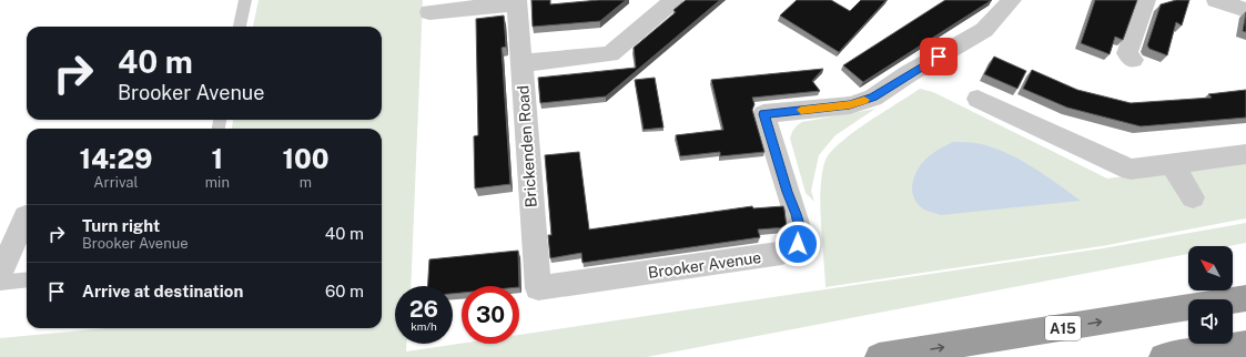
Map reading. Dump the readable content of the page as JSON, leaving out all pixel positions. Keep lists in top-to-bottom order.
{
  "streets": {
    "highway": ["A15"],
    "street": ["Brickenden Road", "Brooker Avenue"]
  },
  "crossings": [
    ["Brickenden Road", "Brooker Avenue"]
  ],
  "north": "top left",
  "page": {
    "turn": ["40 m", "Brooker Avenue"],
    "eta": [
      "14:29",
      "Arrival",
      "1",
      "min",
      "100",
      "m"
    ],
    "list": [
      {
        "name": "Turn right",
        "note": "Brooker Avenue",
        "value": "40 m"
      },
      {
        "name": "Arrive at destination",
        "value": "60 m"
      }
    ],
    "speed": "26 km/h",
    "limit": "30"
  }
}
